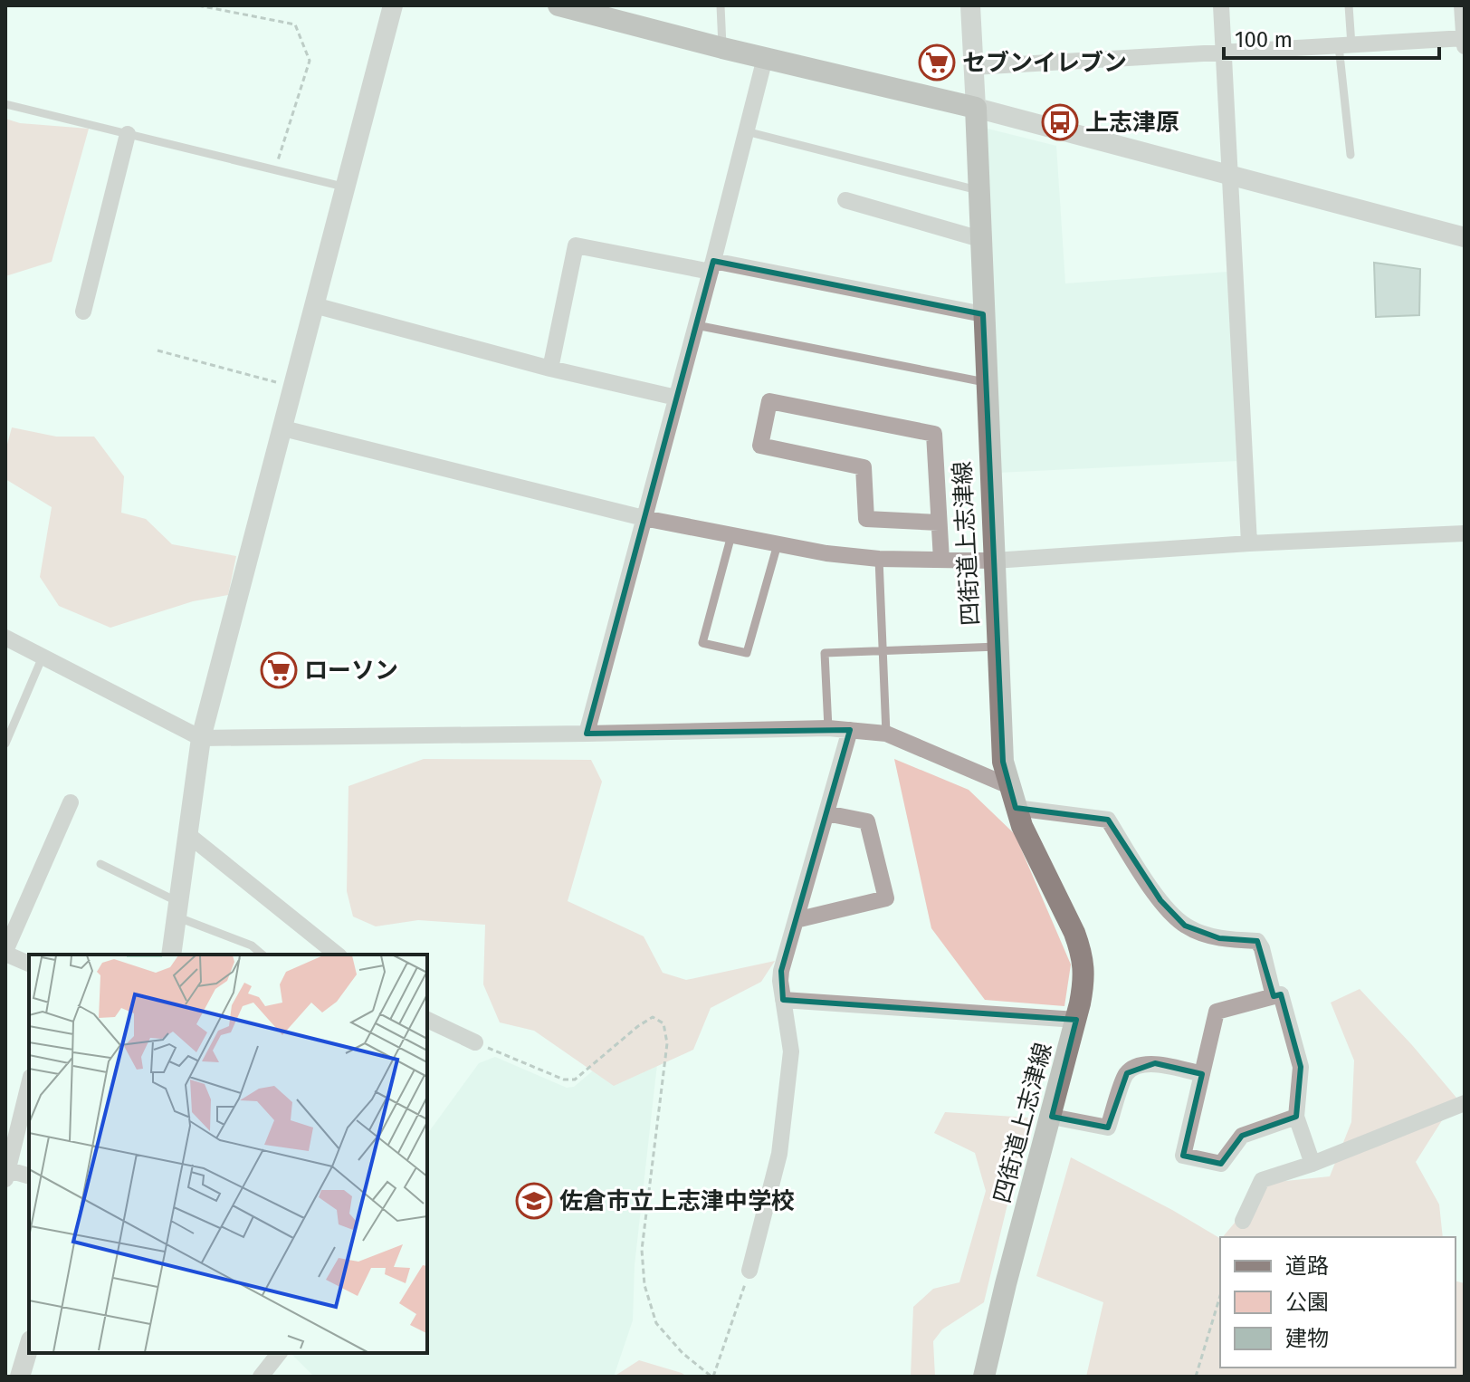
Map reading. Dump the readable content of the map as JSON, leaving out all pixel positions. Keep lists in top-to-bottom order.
{
  "streets": {
    "main road": ["四街道上志津線"]
  },
  "places": {
    "supermarket": ["セブンイレブン", "ローソン"],
    "bus stop": ["上志津原"],
    "school or university": ["佐倉市立上志津中学校"]
  },
  "legend": ["道路", "公園", "建物"],
  "scale_bar": "100 m"
}
